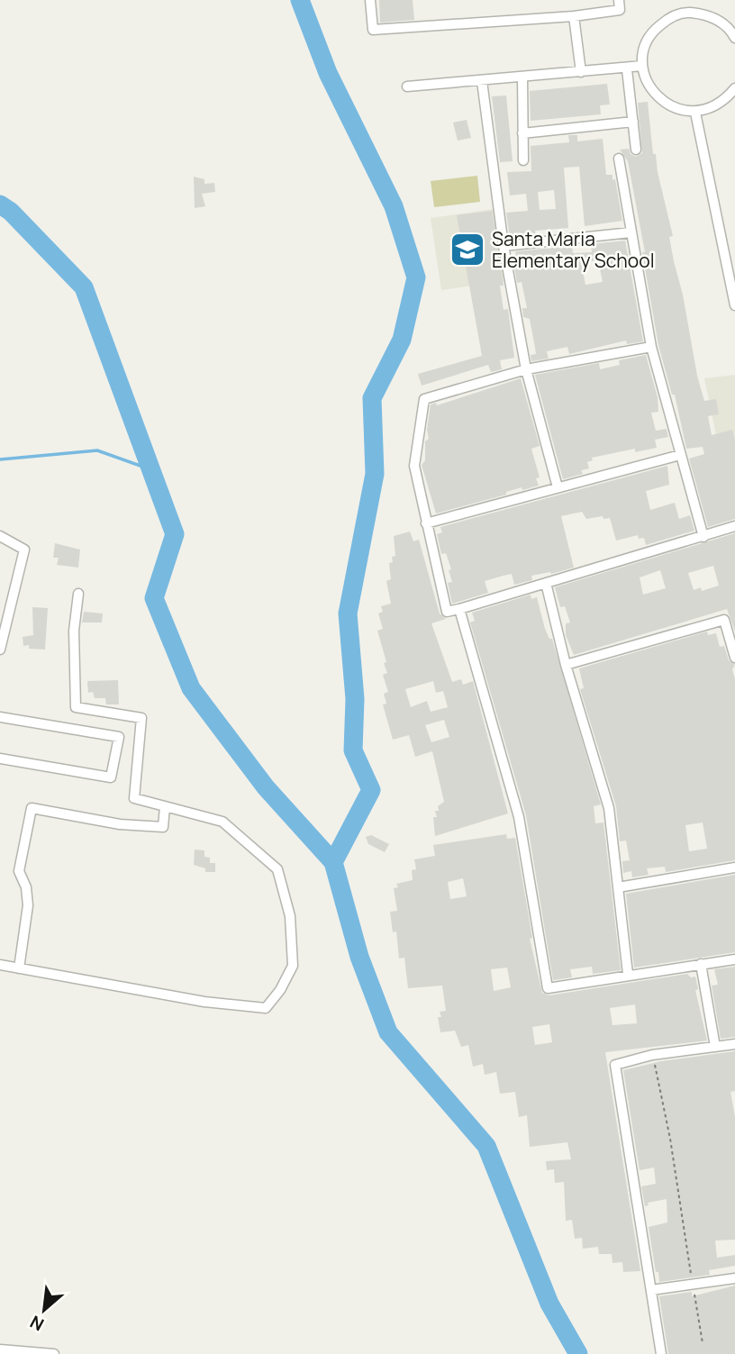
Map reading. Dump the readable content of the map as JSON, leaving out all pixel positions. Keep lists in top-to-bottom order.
{
  "places": {
    "school or university": ["Santa Maria Elementary School"]
  },
  "north": "bottom left"
}
